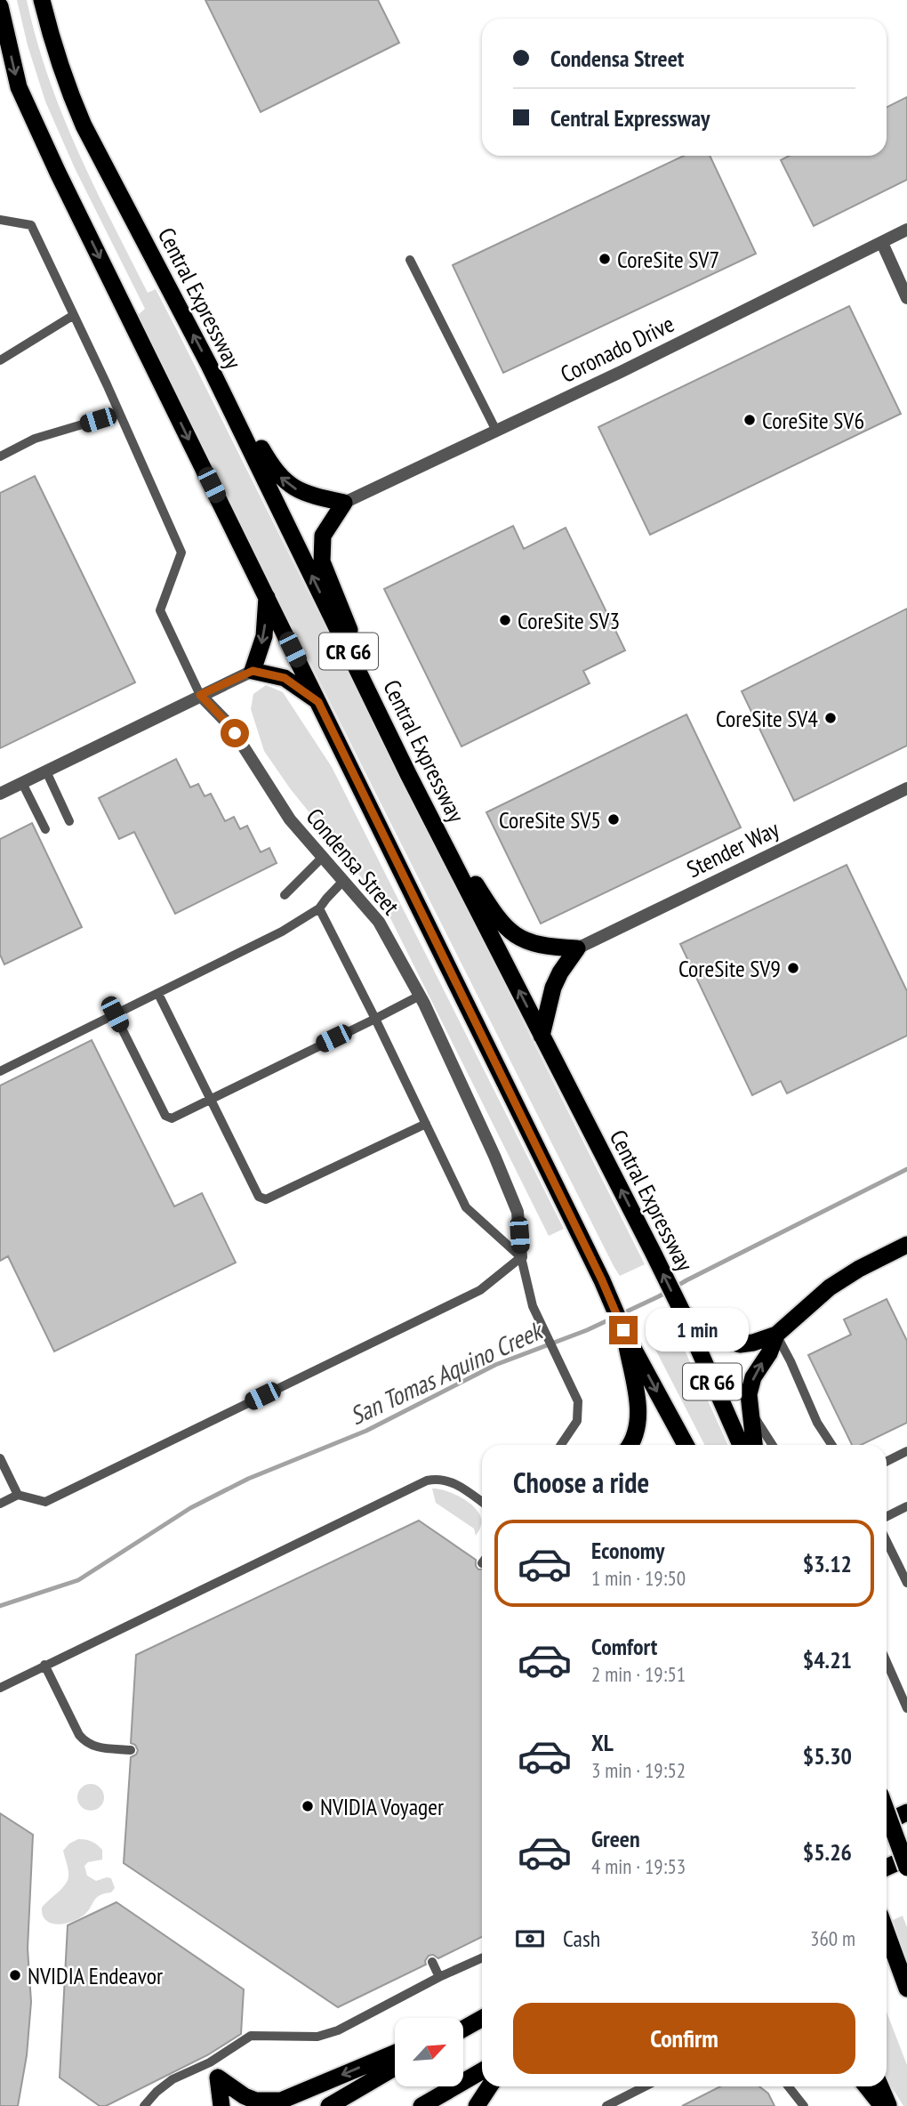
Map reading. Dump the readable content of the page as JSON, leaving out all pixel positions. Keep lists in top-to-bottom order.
{
  "streets": {
    "highway": ["Central Expressway", "CR G6"],
    "street": ["Coronado Drive", "Stender Way", "Condensa Street"]
  },
  "water": ["San Tomas Aquino Creek"],
  "places": [
    "CoreSite SV7",
    "CoreSite SV6",
    "CoreSite SV3",
    "CoreSite SV4",
    "CoreSite SV5",
    "CoreSite SV9",
    "NVIDIA Voyager",
    "NVIDIA Endeavor"
  ],
  "north": "top right",
  "page": {
    "banner": ["Condensa Street", "Central Expressway"],
    "bubble": "1 min",
    "heading": "Choose a ride",
    "list": [
      {
        "name": "Economy",
        "note": "1 min · 19:50",
        "value": "$3.12"
      },
      {
        "name": "Comfort",
        "note": "2 min · 19:51",
        "value": "$4.21"
      },
      {
        "name": "XL",
        "note": "3 min · 19:52",
        "value": "$5.30"
      },
      {
        "name": "Green",
        "note": "4 min · 19:53",
        "value": "$5.26"
      }
    ],
    "pay": ["Cash", "360 m"],
    "buttons": "Confirm"
  }
}
